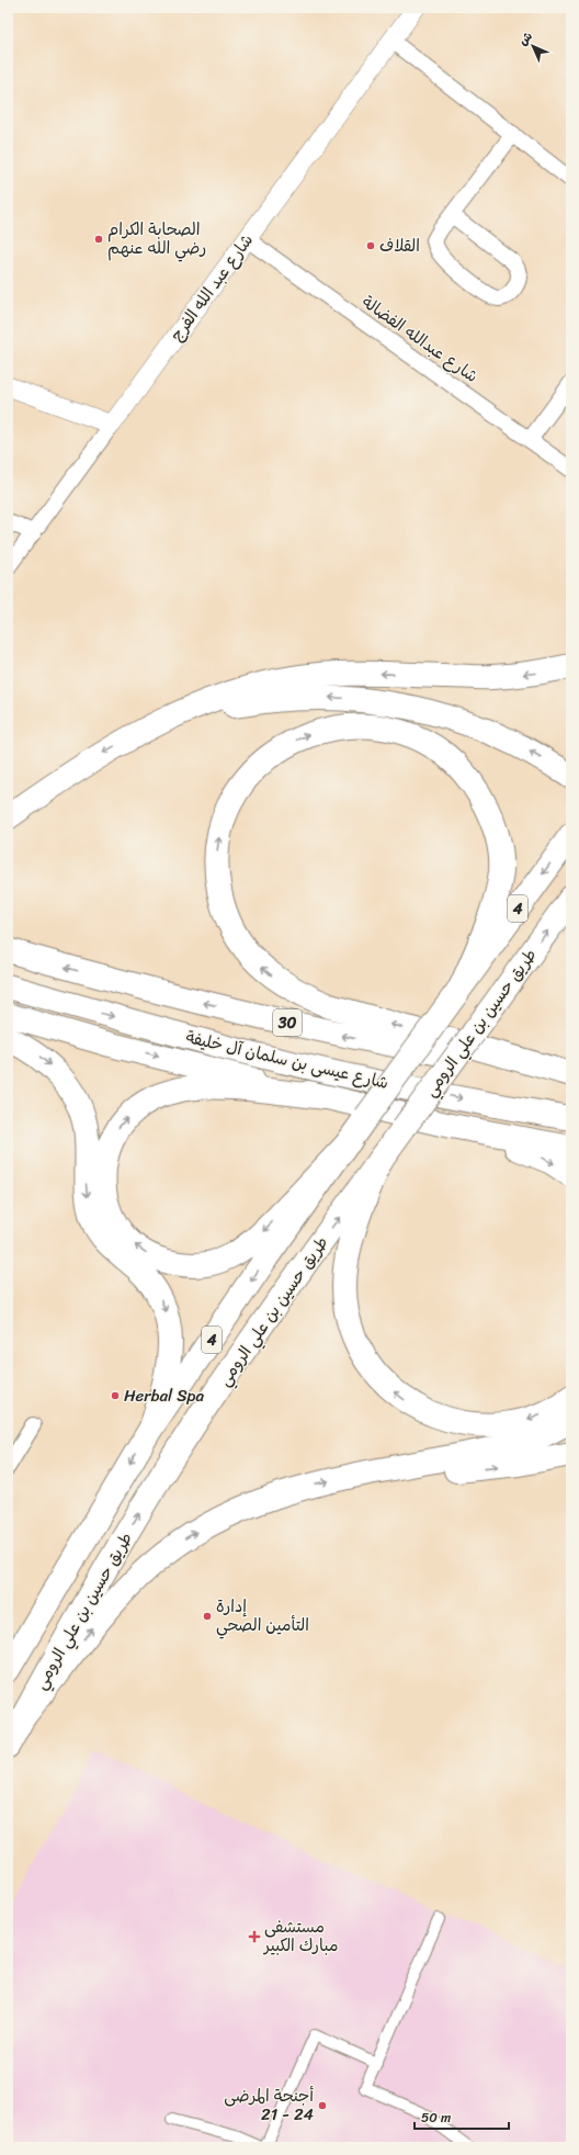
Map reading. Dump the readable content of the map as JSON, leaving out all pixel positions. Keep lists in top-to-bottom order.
{
  "streets": {
    "highway": [
      "4",
      "30",
      "طريق حسين بن علي الرومي",
      "شارع عيسى بن سلمان آل خليفة"
    ],
    "street": ["شارع عبد الله الفرج", "شارع عبدالله الفضالة"]
  },
  "crossings": [
    ["شارع عبد الله الفرج", "شارع عبدالله الفضالة"]
  ],
  "places": {
    "other": [
      "الصحابة الكرام رضي الله عنهم",
      "القلاف",
      "Herbal Spa",
      "إدارة التأمين الصحي",
      "أجنحة المرضى 21 - 24"
    ],
    "health": ["مستشفى مبارك الكبير"]
  },
  "scale_bar": "50 m",
  "north": "top left"
}
